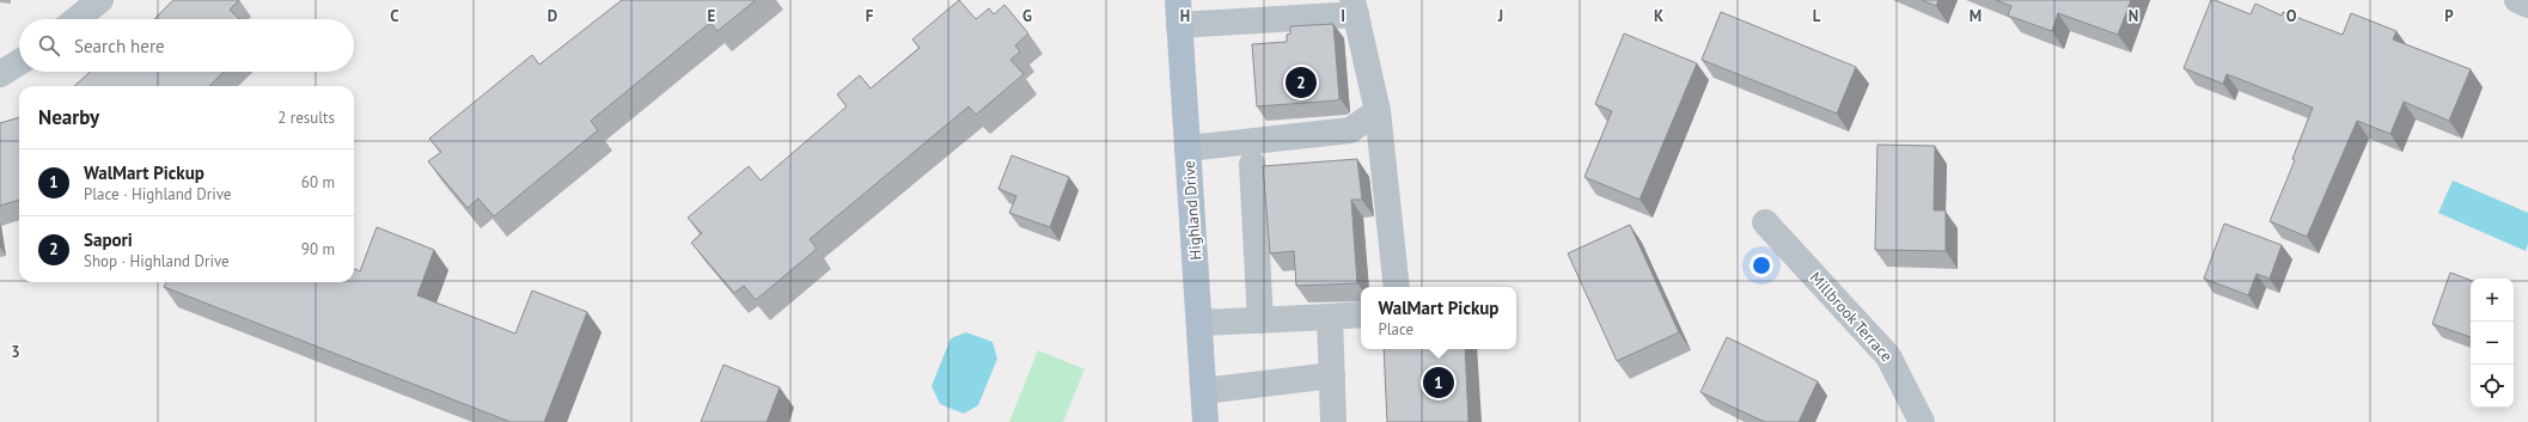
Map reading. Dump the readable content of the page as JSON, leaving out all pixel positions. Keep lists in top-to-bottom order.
{
  "streets": {
    "main road": ["Highland Drive"],
    "street": ["Millbrook Terrace"]
  },
  "page": {
    "search": "Search here",
    "pins": ["2", "1"],
    "heading": ["Nearby", "2 results"],
    "list": [
      {
        "mark": "1",
        "name": "WalMart Pickup",
        "note": "Place · Highland Drive",
        "value": "60 m"
      },
      {
        "mark": "2",
        "name": "Sapori",
        "note": "Shop · Highland Drive",
        "value": "90 m"
      }
    ],
    "map_buttons": ["+", "−"],
    "popup": ["WalMart Pickup", "Place"]
  },
  "grid": {
    "columns": [
      "C",
      "D",
      "E",
      "F",
      "G",
      "H",
      "I",
      "J",
      "K",
      "L",
      "M",
      "N",
      "O",
      "P"
    ],
    "rows": ["3"]
  }
}
